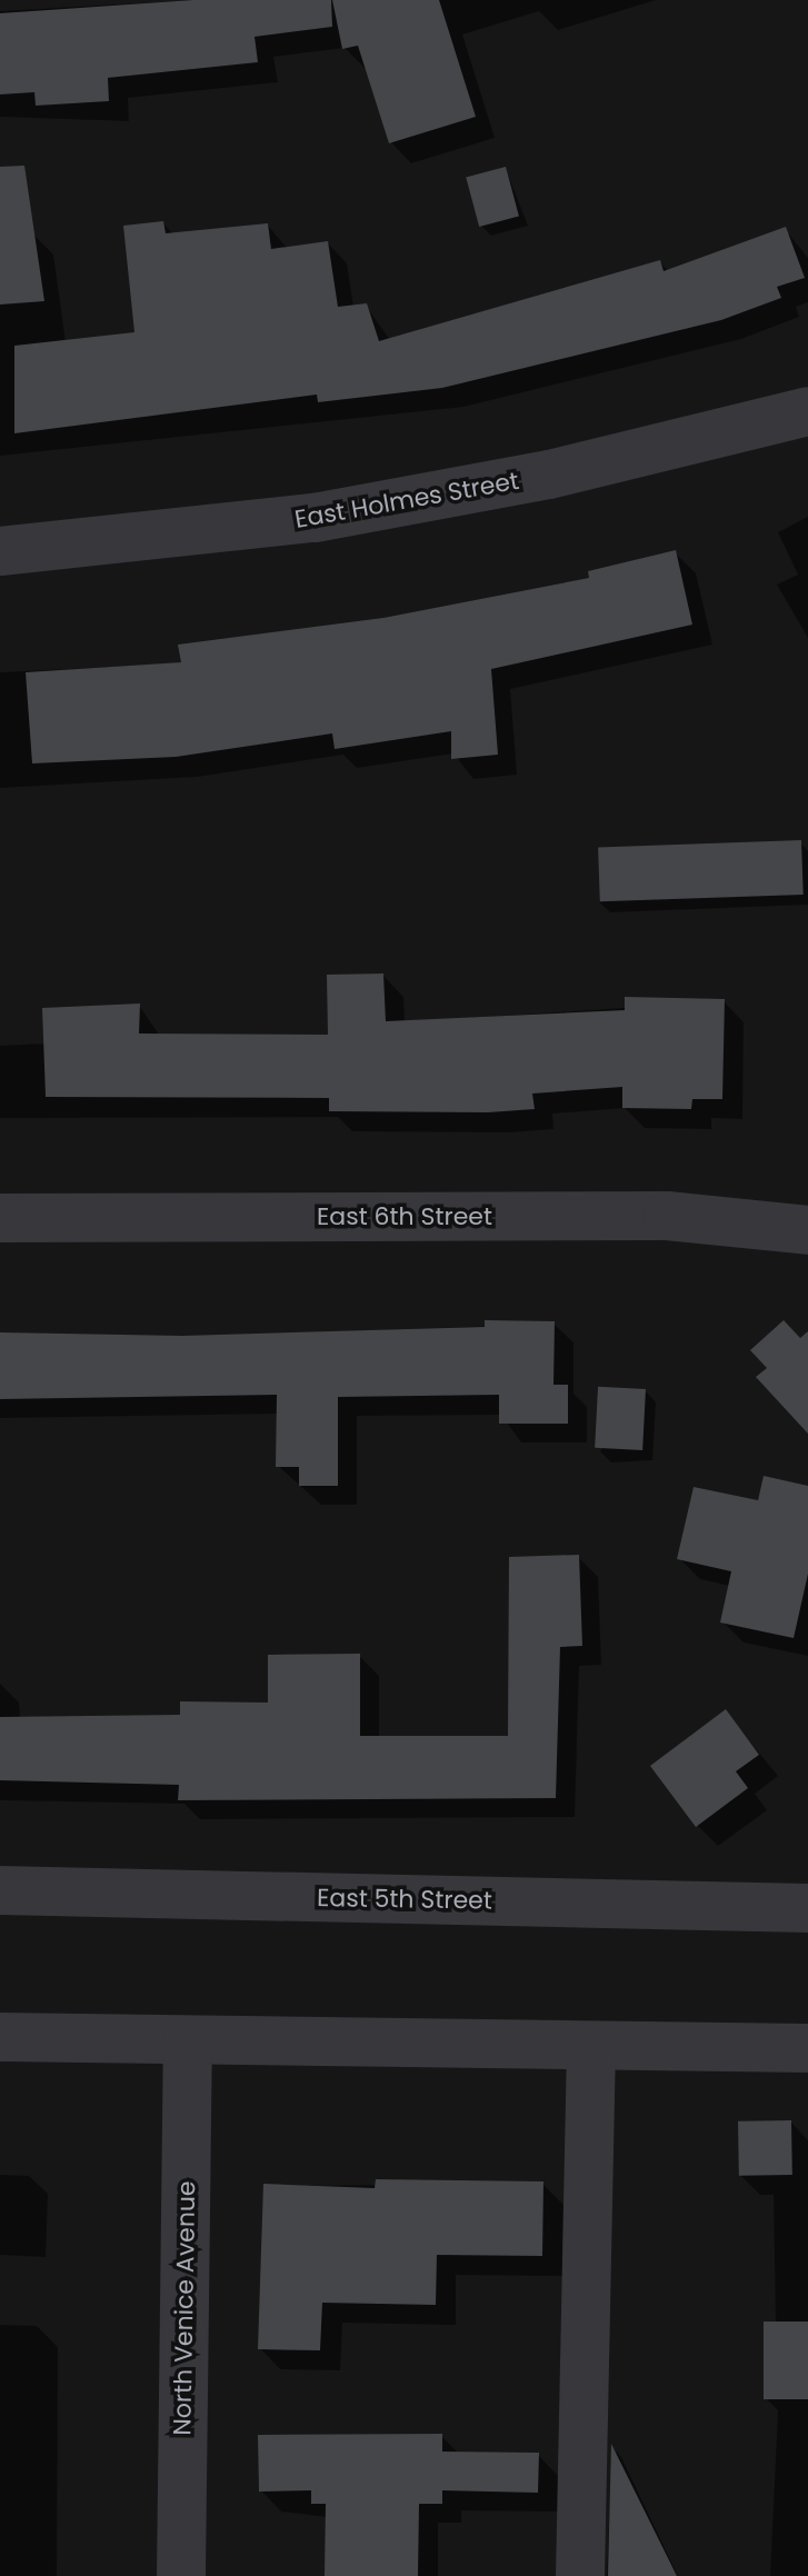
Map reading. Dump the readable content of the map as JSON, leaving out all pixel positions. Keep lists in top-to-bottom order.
{
  "streets": {
    "street": [
      "East Holmes Street",
      "East 6th Street",
      "East 5th Street",
      "North Venice Avenue"
    ]
  }
}
